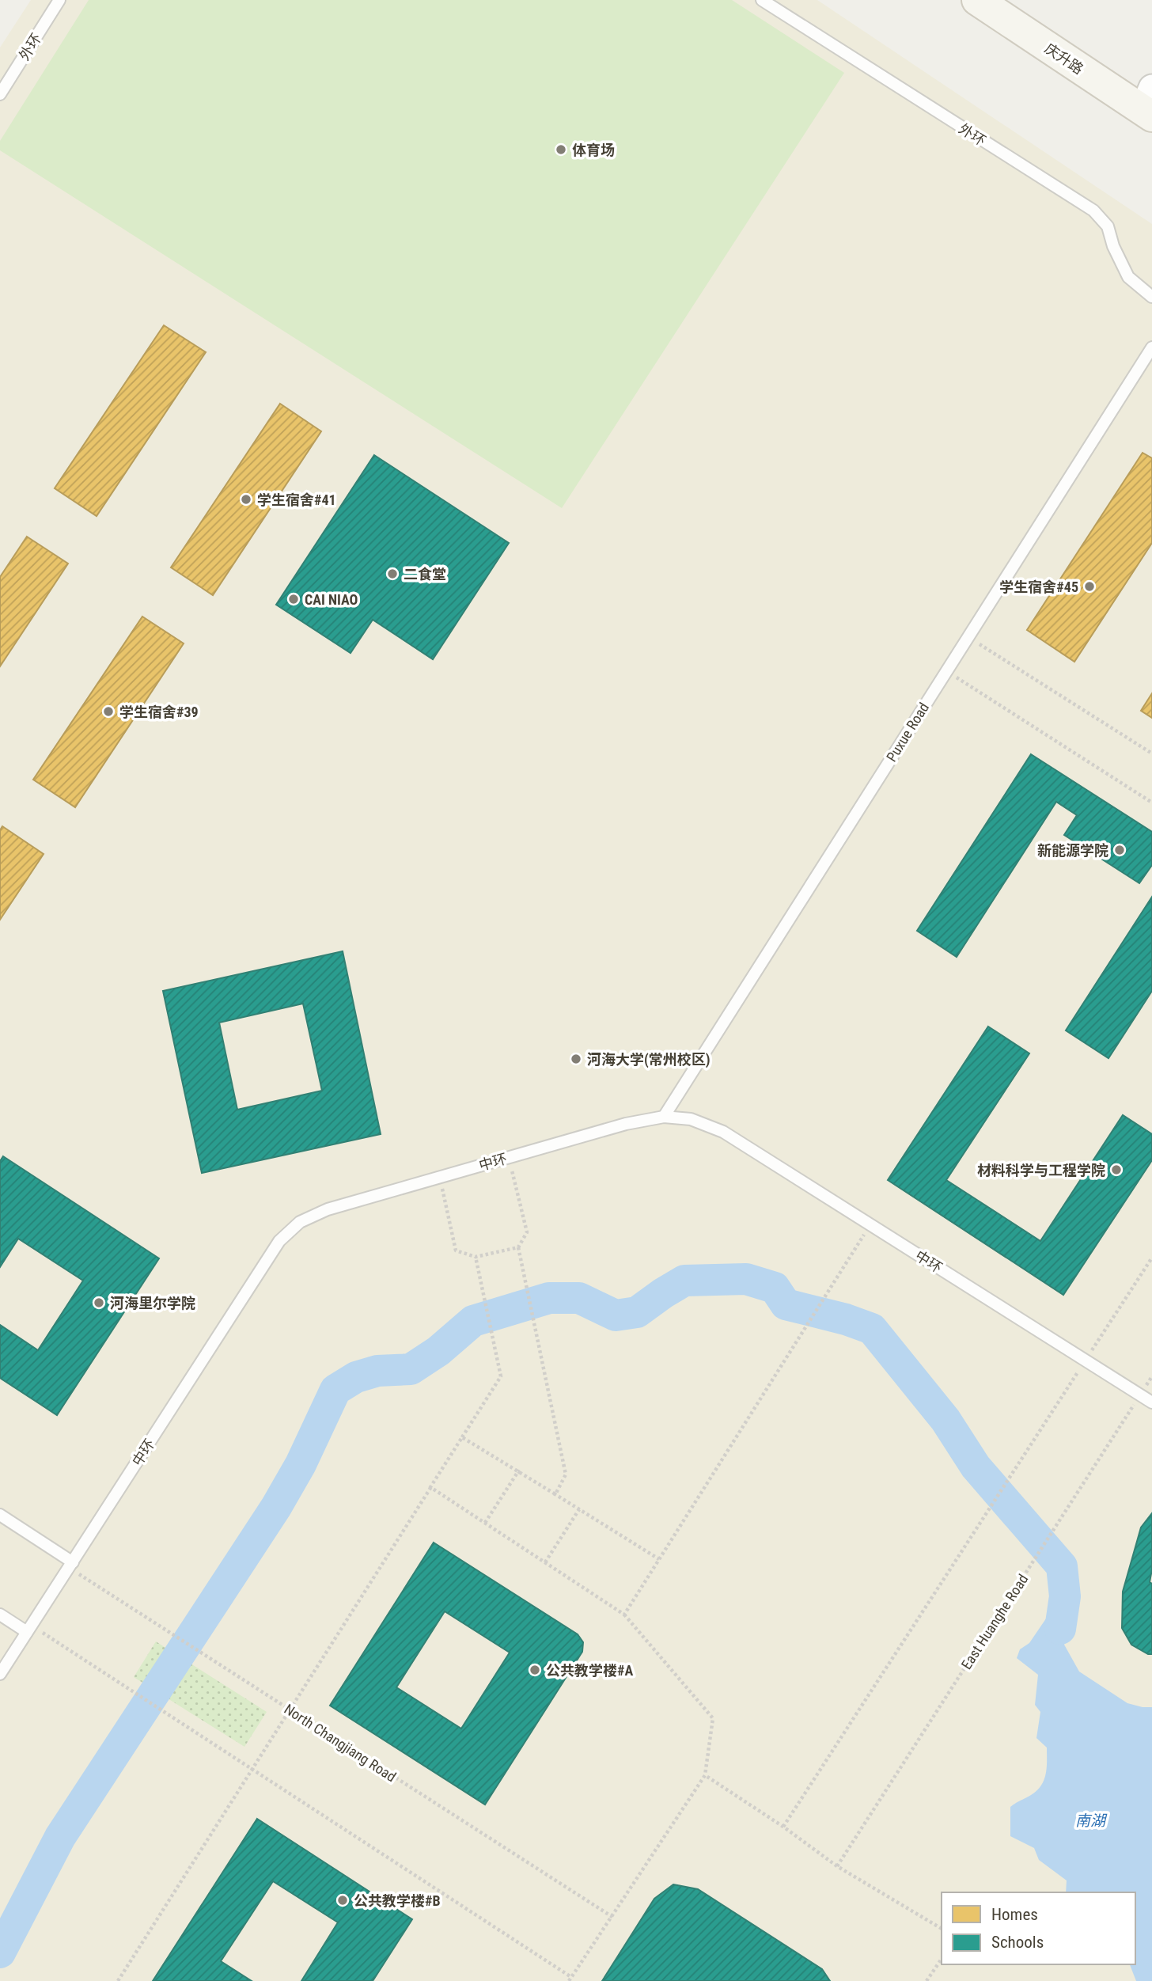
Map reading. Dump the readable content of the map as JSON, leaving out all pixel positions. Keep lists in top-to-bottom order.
{
  "streets": {
    "main road": ["庆升路"],
    "lane": ["外环", "Puxue Road", "中环"],
    "path": ["East Huanghe Road", "North Changjiang Road"]
  },
  "crossings": [
    ["Puxue Road", "中环"],
    ["中环", "East Huanghe Road"],
    ["中环", "North Changjiang Road"]
  ],
  "water": ["南湖"],
  "places": [
    "体育场",
    "学生宿舍#41",
    "二食堂",
    "学生宿舍#45",
    "CAI NIAO",
    "学生宿舍#39",
    "新能源学院",
    "河海大学(常州校区)",
    "材料科学与工程学院",
    "河海里尔学院",
    "公共教学楼#A",
    "公共教学楼#B"
  ],
  "legend": ["Homes", "Schools"]
}
